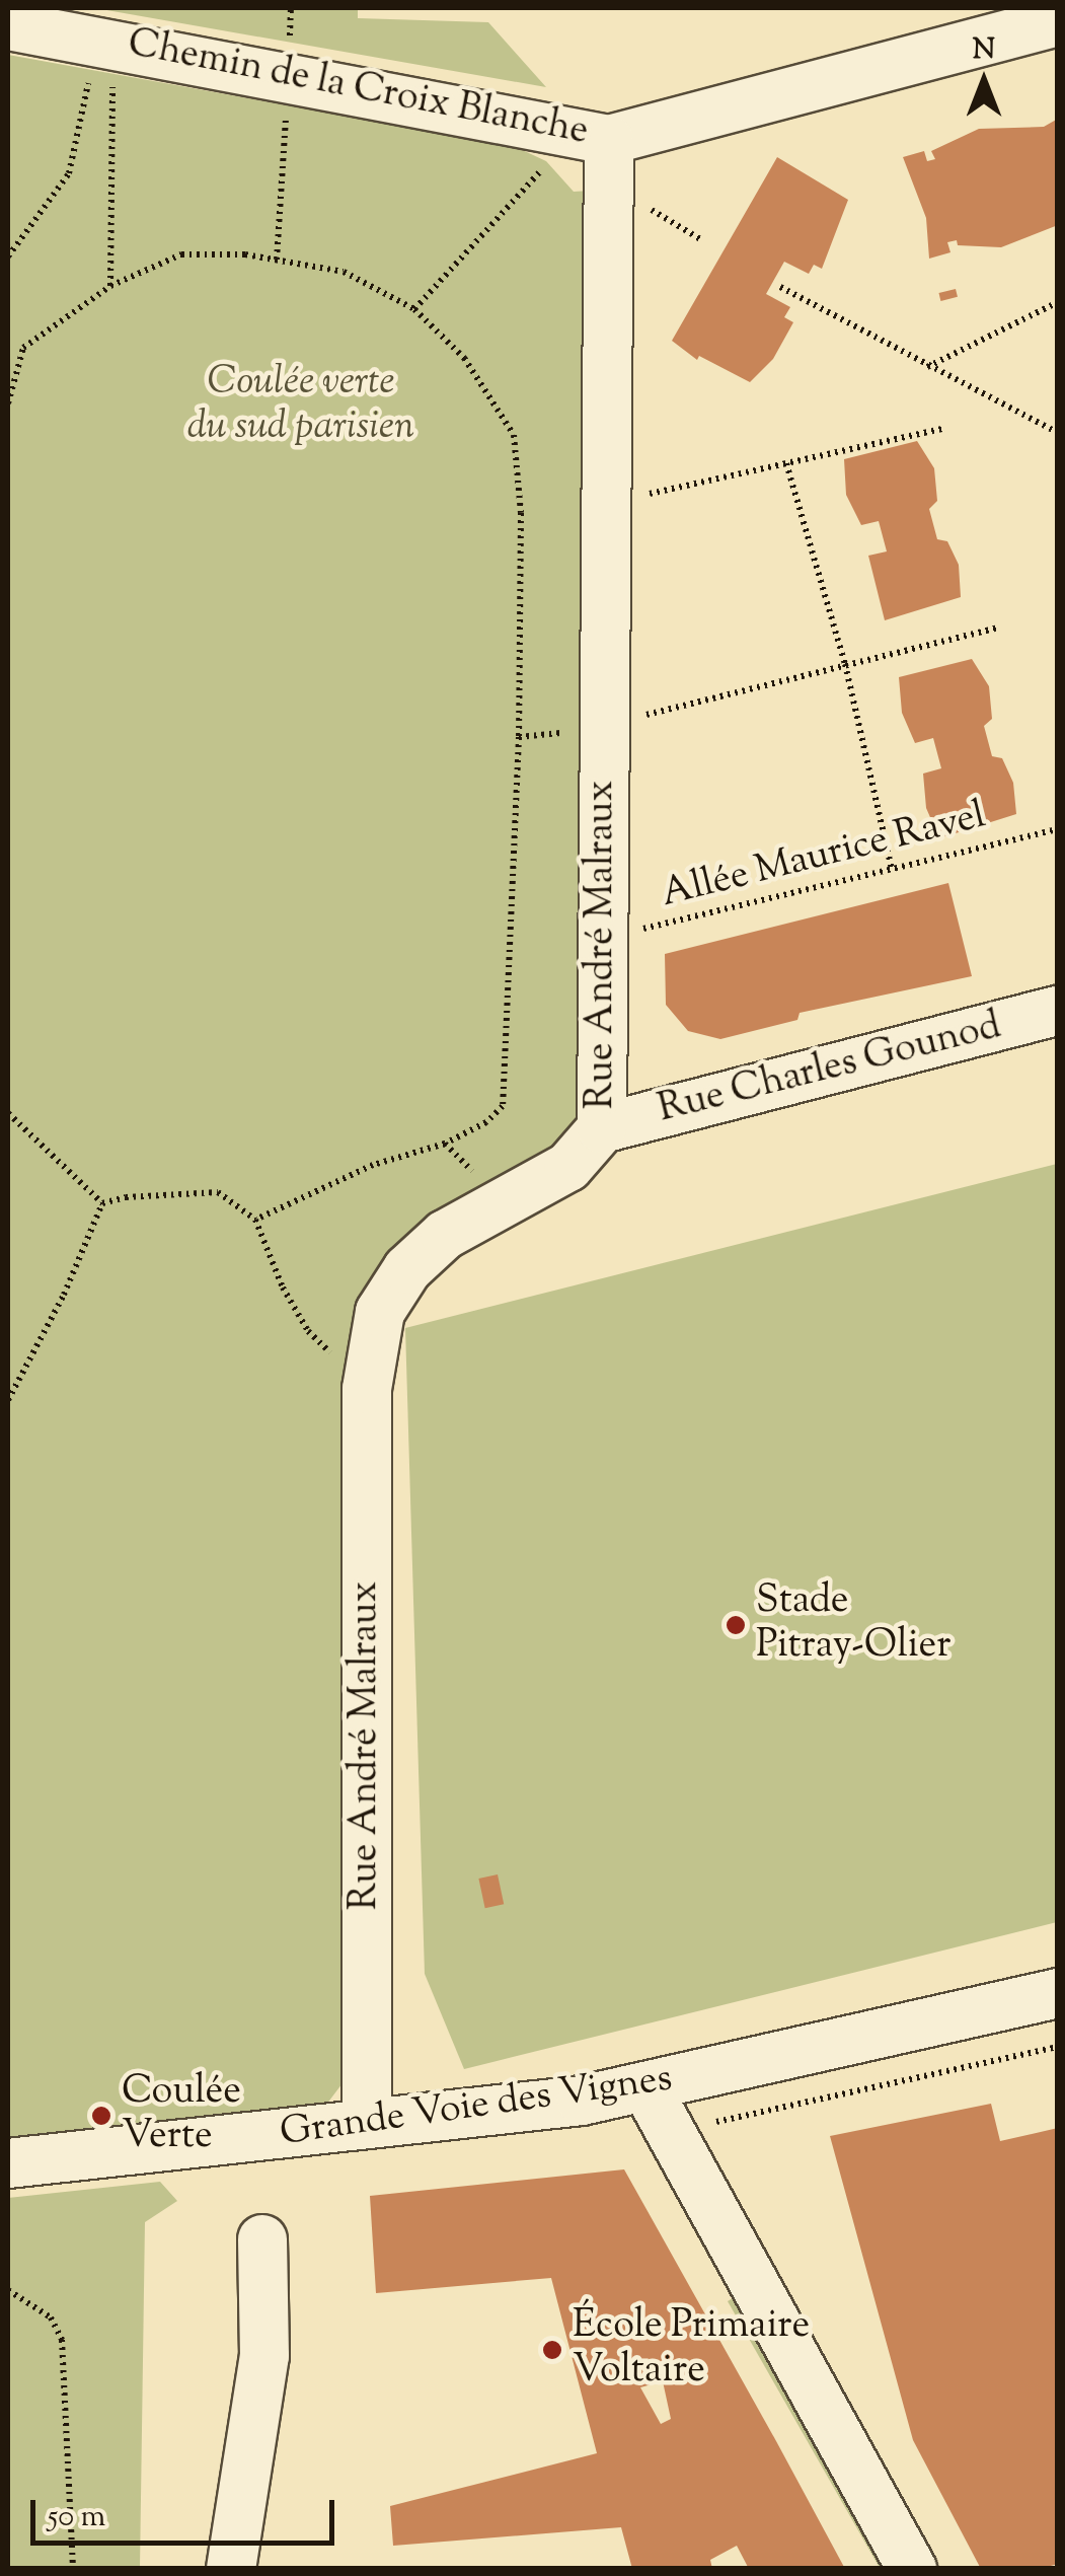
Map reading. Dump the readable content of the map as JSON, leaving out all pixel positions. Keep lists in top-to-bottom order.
{
  "streets": {
    "street": [
      "Chemin de la Croix Blanche",
      "Rue André Malraux",
      "Rue Charles Gounod",
      "Grande Voie des Vignes"
    ],
    "path": ["Allée Maurice Ravel"]
  },
  "crossings": [
    ["Chemin de la Croix Blanche", "Rue André Malraux"],
    ["Allée Maurice Ravel", "Rue André Malraux"],
    ["Rue André Malraux", "Rue Charles Gounod"],
    ["Rue André Malraux", "Grande Voie des Vignes"]
  ],
  "parks": ["Coulée verte du sud parisien"],
  "places": ["Stade Pitray-Olier", "Coulée Verte", "École Primaire Voltaire"],
  "scale_bar": "50 m",
  "north": "top"
}
